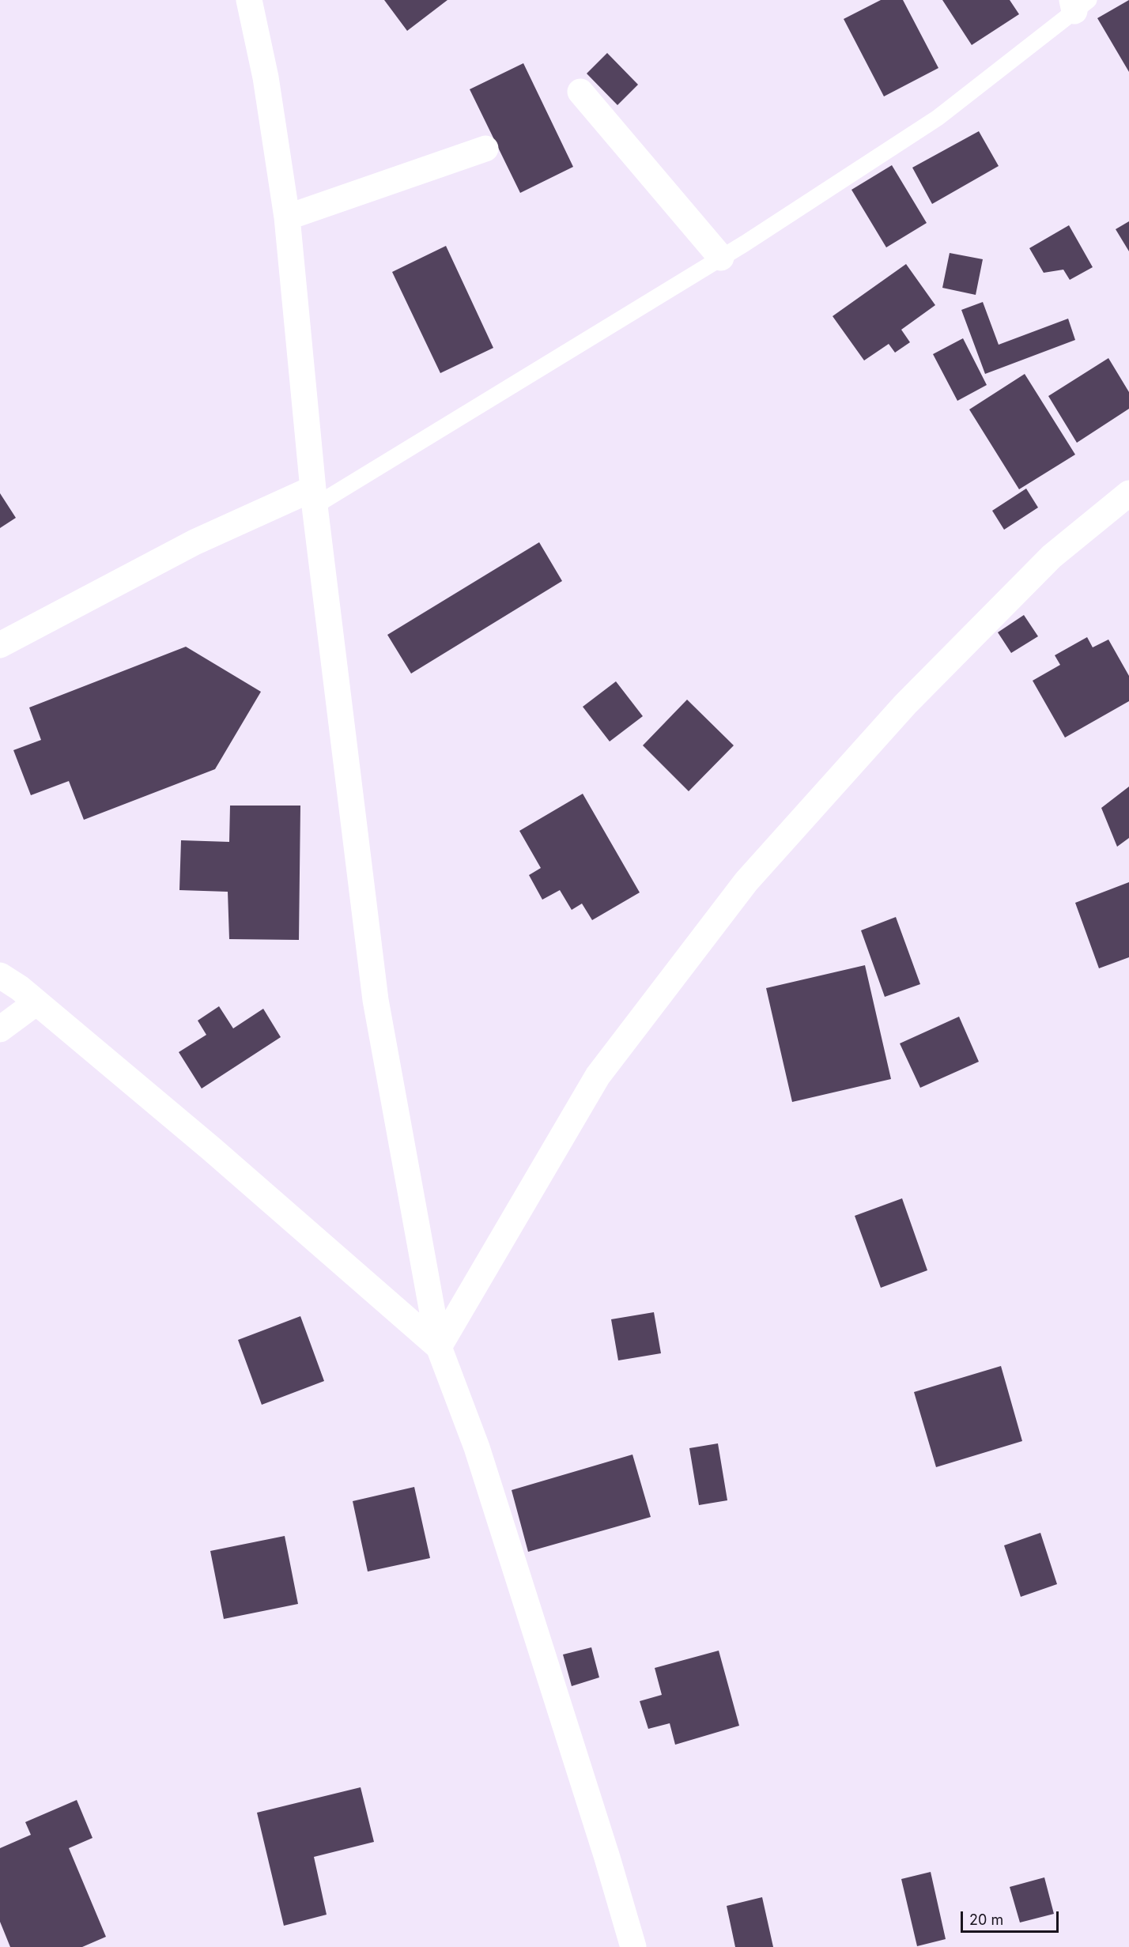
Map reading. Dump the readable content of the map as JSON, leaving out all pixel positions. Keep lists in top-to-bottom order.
{
  "scale_bar": "20 m"
}
